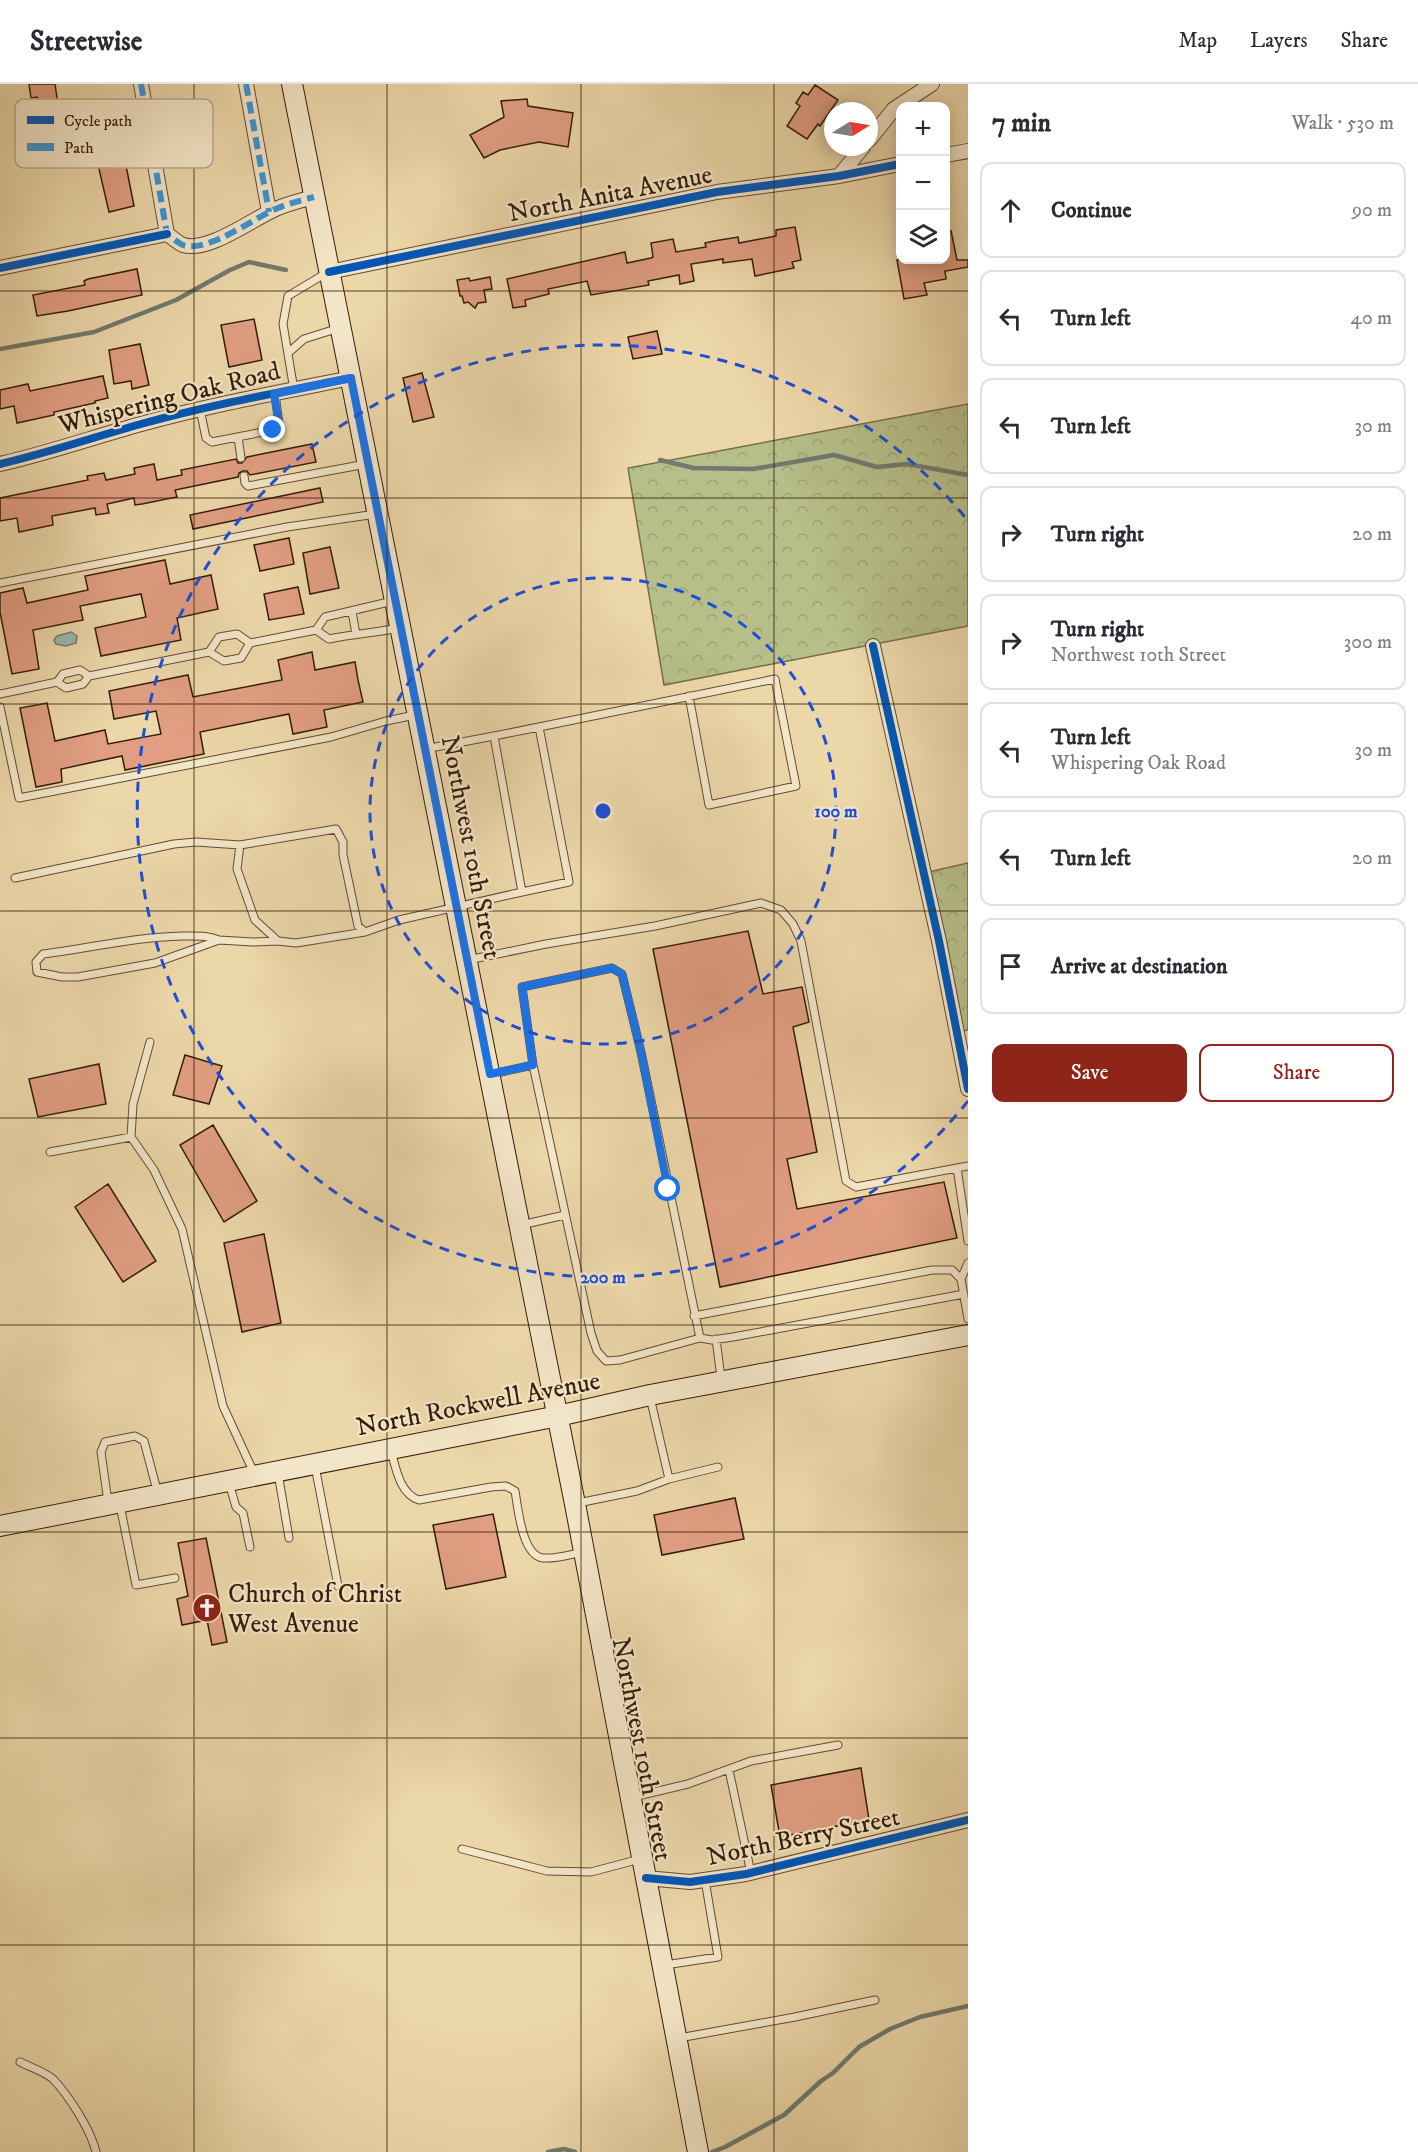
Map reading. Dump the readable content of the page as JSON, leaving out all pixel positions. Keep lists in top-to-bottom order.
{
  "streets": {
    "main road": ["Northwest 10th Street", "North Rockwell Avenue"],
    "street": ["North Anita Avenue", "Whispering Oak Road", "North Berry Street"]
  },
  "crossings": [
    ["North Anita Avenue", "Northwest 10th Street"],
    ["Whispering Oak Road", "Northwest 10th Street"],
    ["Northwest 10th Street", "North Rockwell Avenue"],
    ["Northwest 10th Street", "North Berry Street"]
  ],
  "places": {
    "church": ["Church of Christ West Avenue"]
  },
  "legend": ["Cycle path", "Path"],
  "north": "right",
  "page": {
    "header": "Streetwise",
    "nav": ["Map", "Layers", "Share"],
    "heading": ["7 min", "Walk · 530 m"],
    "map_buttons": ["+", "−"],
    "list": [
      ["Continue", "90 m"],
      ["Turn left", "40 m"],
      ["Turn left", "30 m"],
      ["Turn right", "20 m"],
      ["Turn right", "Northwest 10th Street", "300 m"],
      ["Turn left", "Whispering Oak Road", "30 m"],
      ["Turn left", "20 m"],
      "Arrive at destination"
    ],
    "buttons": ["Save", "Share"]
  },
  "rings": ["100 m", "200 m"]
}
